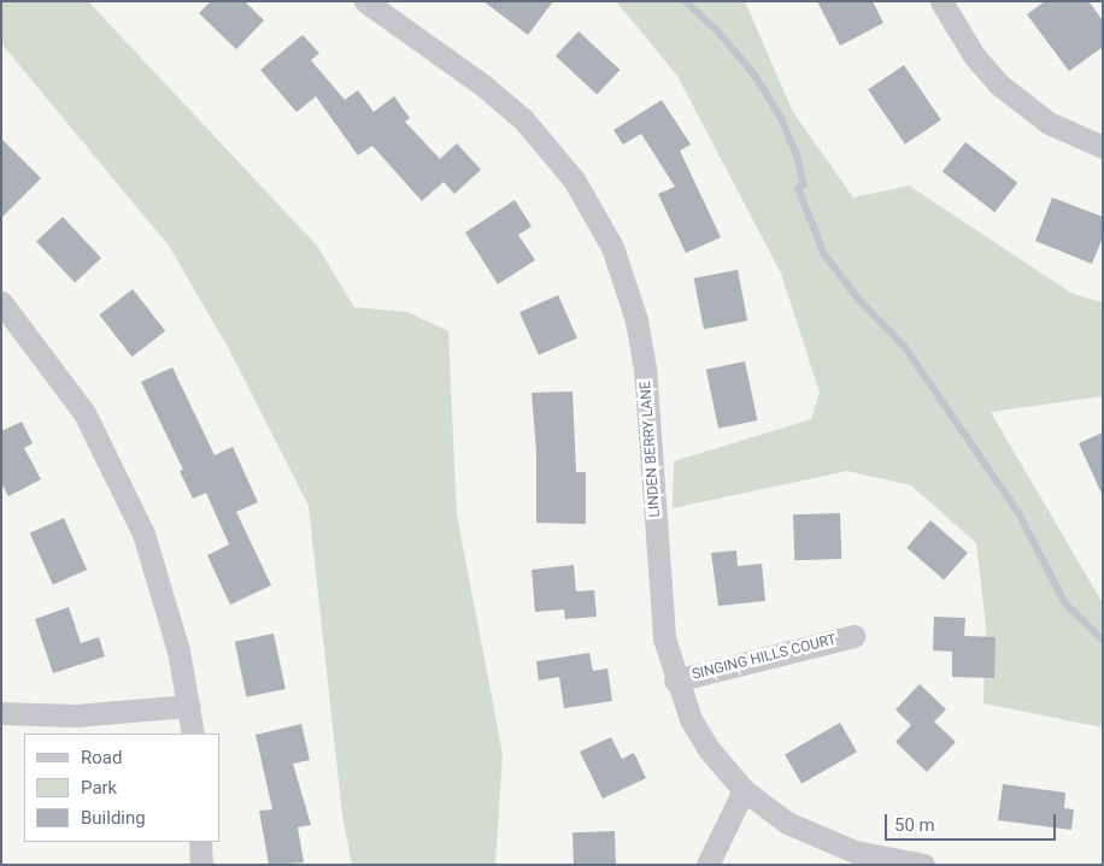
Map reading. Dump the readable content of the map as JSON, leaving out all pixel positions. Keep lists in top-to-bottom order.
{
  "streets": {
    "street": ["LINDEN BERRY LANE", "SINGING HILLS COURT"]
  },
  "crossings": [
    ["LINDEN BERRY LANE", "SINGING HILLS COURT"]
  ],
  "legend": ["Road", "Park", "Building"],
  "scale_bar": "50 m"
}
